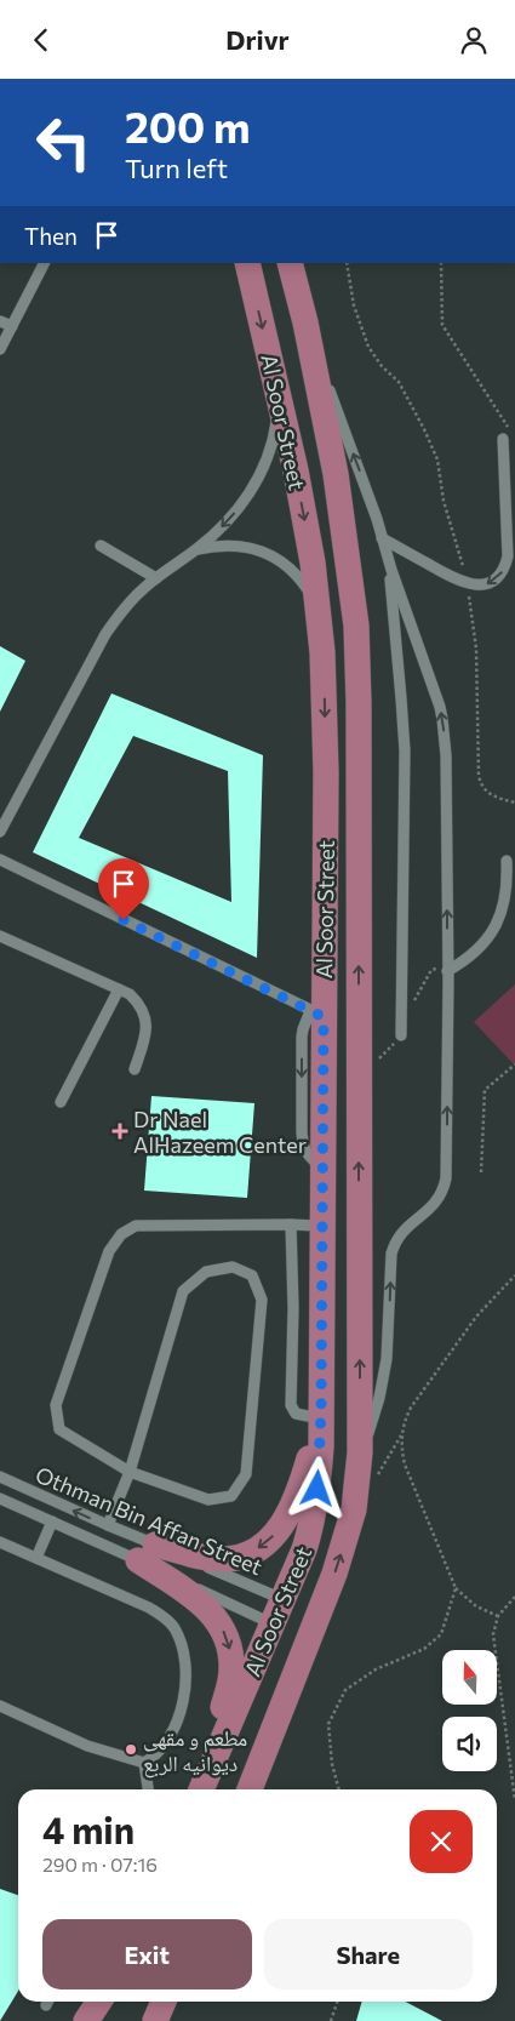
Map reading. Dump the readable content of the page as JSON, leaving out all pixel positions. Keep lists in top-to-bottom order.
{
  "streets": {
    "main road": ["Al Soor Street"],
    "street": ["Othman Bin Affan Street"]
  },
  "crossings": [
    ["Al Soor Street", "Othman Bin Affan Street"]
  ],
  "places": {
    "health": ["Dr Nael AlHazeem Center"],
    "other": ["مطعم و مقهى ديوانيه الربع"]
  },
  "north": "top",
  "page": {
    "header": "Drivr",
    "turn": ["200 m", "Turn left"],
    "then": "Then",
    "heading": ["4 min", "290 m · 07:16"],
    "buttons": ["Exit", "Share"]
  }
}
